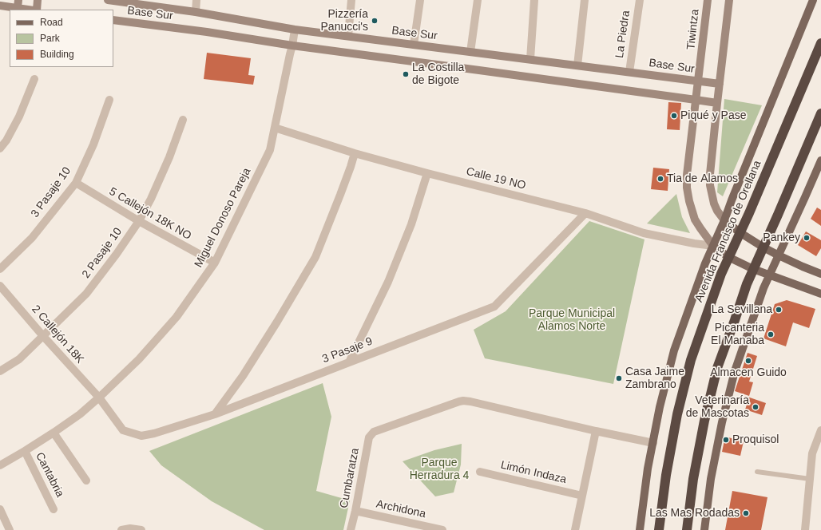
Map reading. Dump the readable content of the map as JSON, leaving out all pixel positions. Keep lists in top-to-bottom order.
{
  "streets": {
    "highway": ["Avenida Francisco de Orellana"],
    "street": [
      "Base Sur",
      "Tiwintza",
      "La Piedra",
      "Calle 19 NO",
      "3 Pasaje 10",
      "5 Callejón 18K NO",
      "Miguel Donoso Pareja",
      "2 Pasaje 10",
      "2 Callejón 18K",
      "3 Pasaje 9",
      "Limón Indaza",
      "Cantabria",
      "Cumbaratza",
      "Archidona"
    ]
  },
  "crossings": [
    ["Base Sur", "Tiwintza"],
    ["Base Sur", "La Piedra"],
    ["Base Sur", "Miguel Donoso Pareja"],
    ["Tiwintza", "Calle 19 NO"],
    ["Tiwintza", "Avenida Francisco de Orellana"],
    ["Calle 19 NO", "Miguel Donoso Pareja"],
    ["Calle 19 NO", "Avenida Francisco de Orellana"],
    ["Calle 19 NO", "3 Pasaje 9"],
    ["3 Pasaje 10", "5 Callejón 18K NO"],
    ["5 Callejón 18K NO", "Miguel Donoso Pareja"],
    ["5 Callejón 18K NO", "2 Pasaje 10"],
    ["Miguel Donoso Pareja", "2 Callejón 18K"],
    ["Miguel Donoso Pareja", "3 Pasaje 9"],
    ["Miguel Donoso Pareja", "Cantabria"],
    ["2 Pasaje 10", "2 Callejón 18K"],
    ["2 Callejón 18K", "3 Pasaje 9"],
    ["Cumbaratza", "Archidona"]
  ],
  "parks": ["Parque Municipal Alamos Norte", "Parque Herradura 4"],
  "places": [
    "Pizzería Panucci's",
    "La Costilla de Bigote",
    "Piqué y Pase",
    "Tia de Alamos",
    "Pankey",
    "La Sevillana",
    "Picanteria El Manaba",
    "Almacen Guido",
    "Casa Jaime Zambrano",
    "Veterinaría de Mascotas",
    "Proquisol",
    "Las Mas Rodadas"
  ],
  "legend": ["Road", "Park", "Building"]
}
